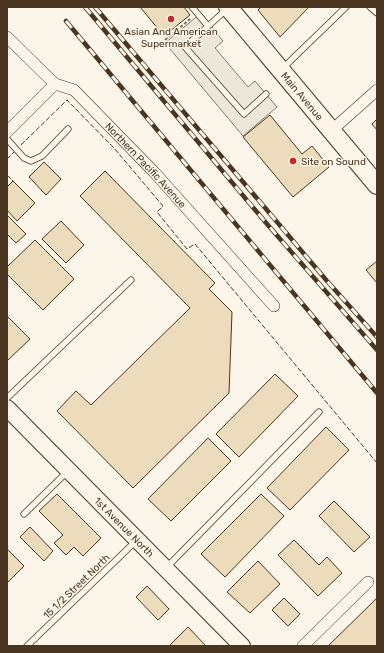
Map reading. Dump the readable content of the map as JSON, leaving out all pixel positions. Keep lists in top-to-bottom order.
{
  "streets": {
    "main road": ["Main Avenue"],
    "street": ["Northern Pacific Avenue", "1st Avenue North"],
    "lane": ["15 1/2 Street North"]
  },
  "crossings": [
    ["1st Avenue North", "15 1/2 Street North"]
  ],
  "places": ["Asian And American Supermarket", "Site on Sound"]
}
